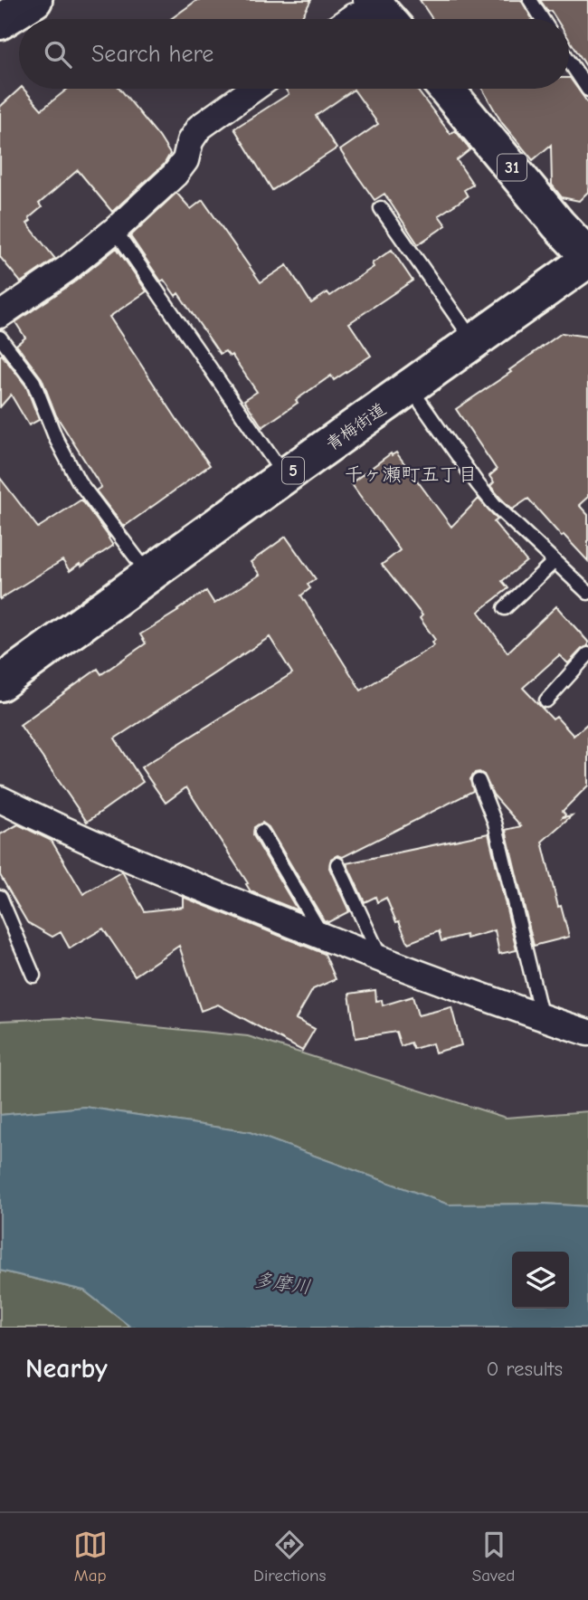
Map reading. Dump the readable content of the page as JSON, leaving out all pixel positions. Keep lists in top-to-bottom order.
{
  "streets": {
    "main road": ["31", "青梅街道", "5"]
  },
  "crossings": [
    ["31", "青梅街道"]
  ],
  "districts": ["千ヶ瀬町五丁目"],
  "water": ["多摩川"],
  "page": {
    "search": "Search here",
    "heading": ["Nearby", "0 results"],
    "nav": ["Map", "Directions", "Saved"]
  }
}
